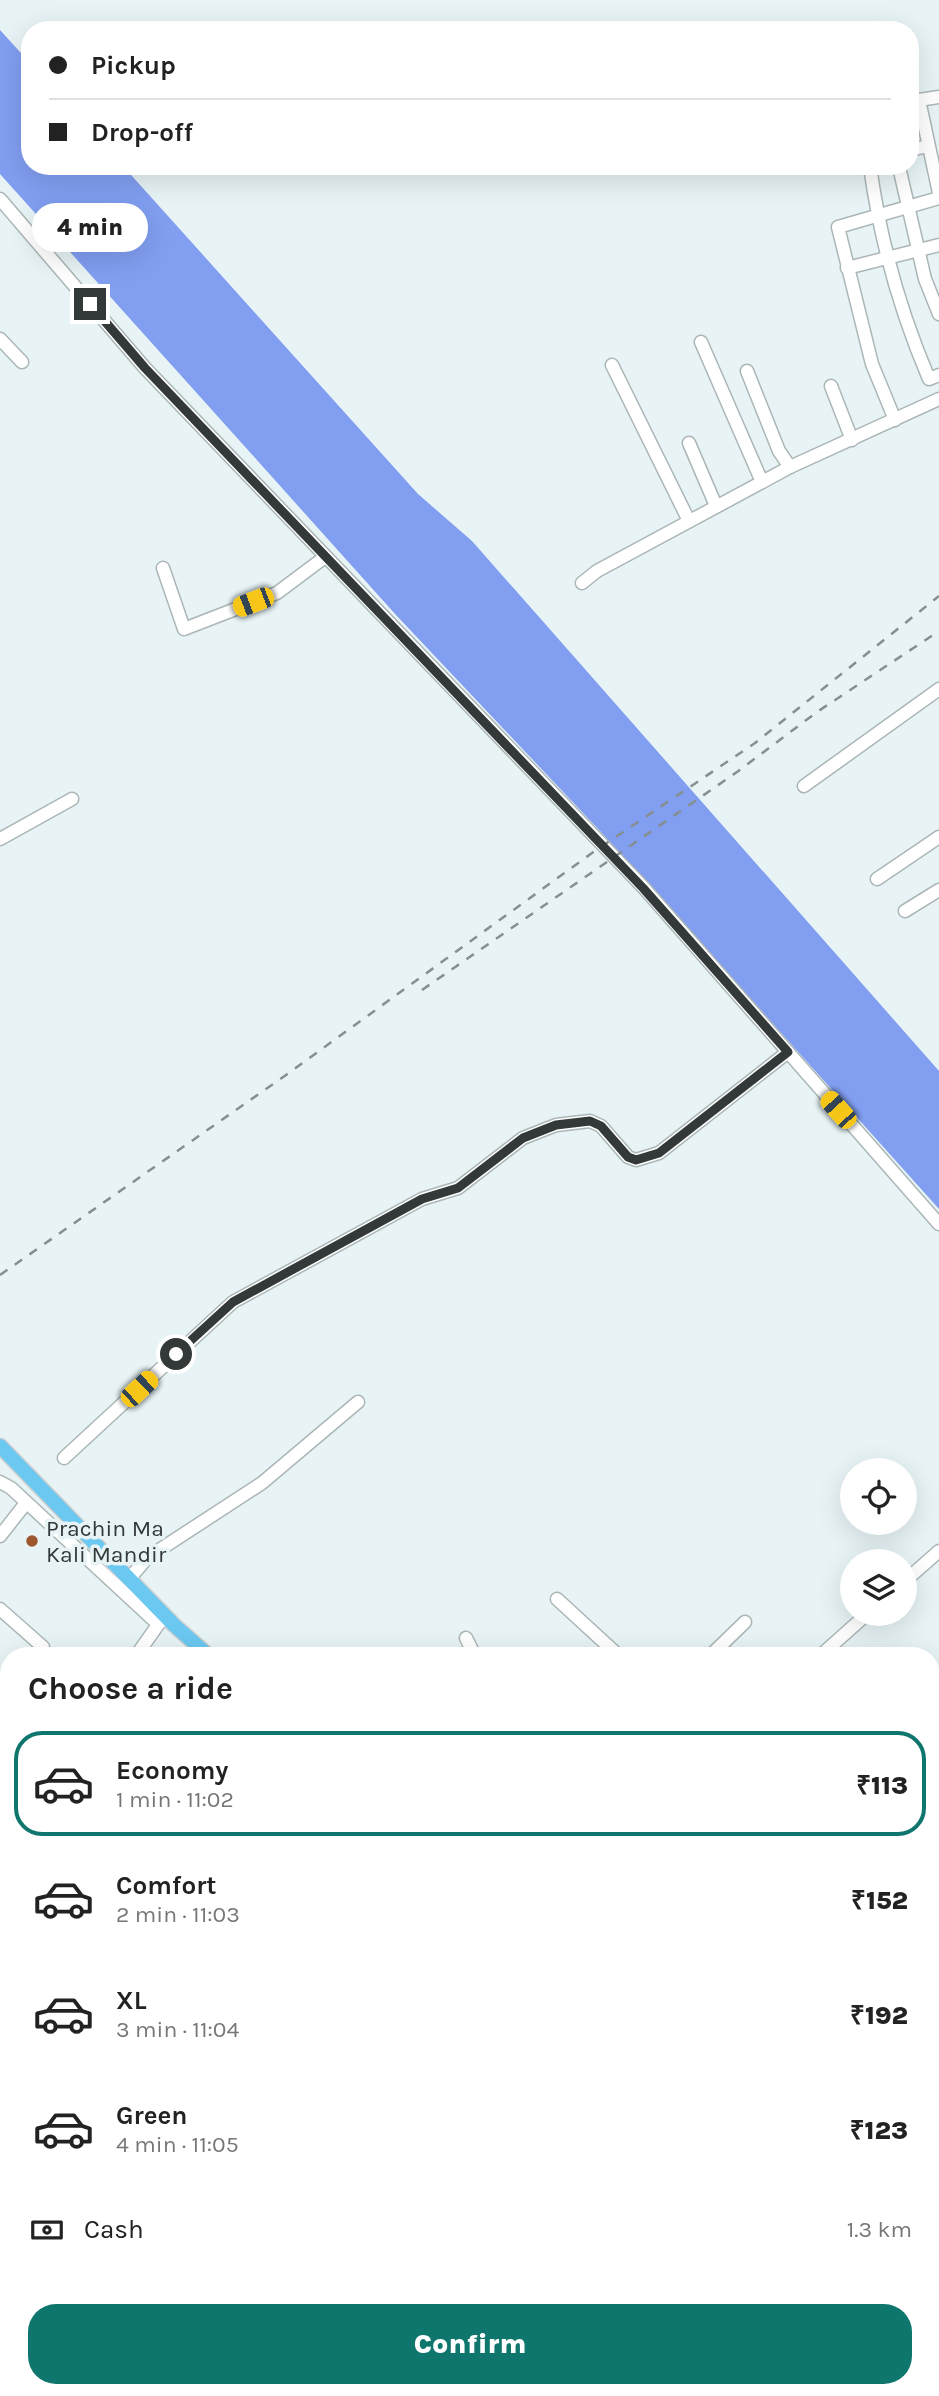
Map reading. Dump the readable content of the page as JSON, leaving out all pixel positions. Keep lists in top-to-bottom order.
{
  "places": ["Prachin Ma Kali Mandir"],
  "page": {
    "banner": ["Pickup", "Drop-off"],
    "bubble": "4 min",
    "heading": "Choose a ride",
    "list": [
      {
        "name": "Economy",
        "note": "1 min · 11:02",
        "value": "₹113"
      },
      {
        "name": "Comfort",
        "note": "2 min · 11:03",
        "value": "₹152"
      },
      {
        "name": "XL",
        "note": "3 min · 11:04",
        "value": "₹192"
      },
      {
        "name": "Green",
        "note": "4 min · 11:05",
        "value": "₹123"
      }
    ],
    "pay": ["Cash", "1.3 km"],
    "buttons": "Confirm"
  }
}
